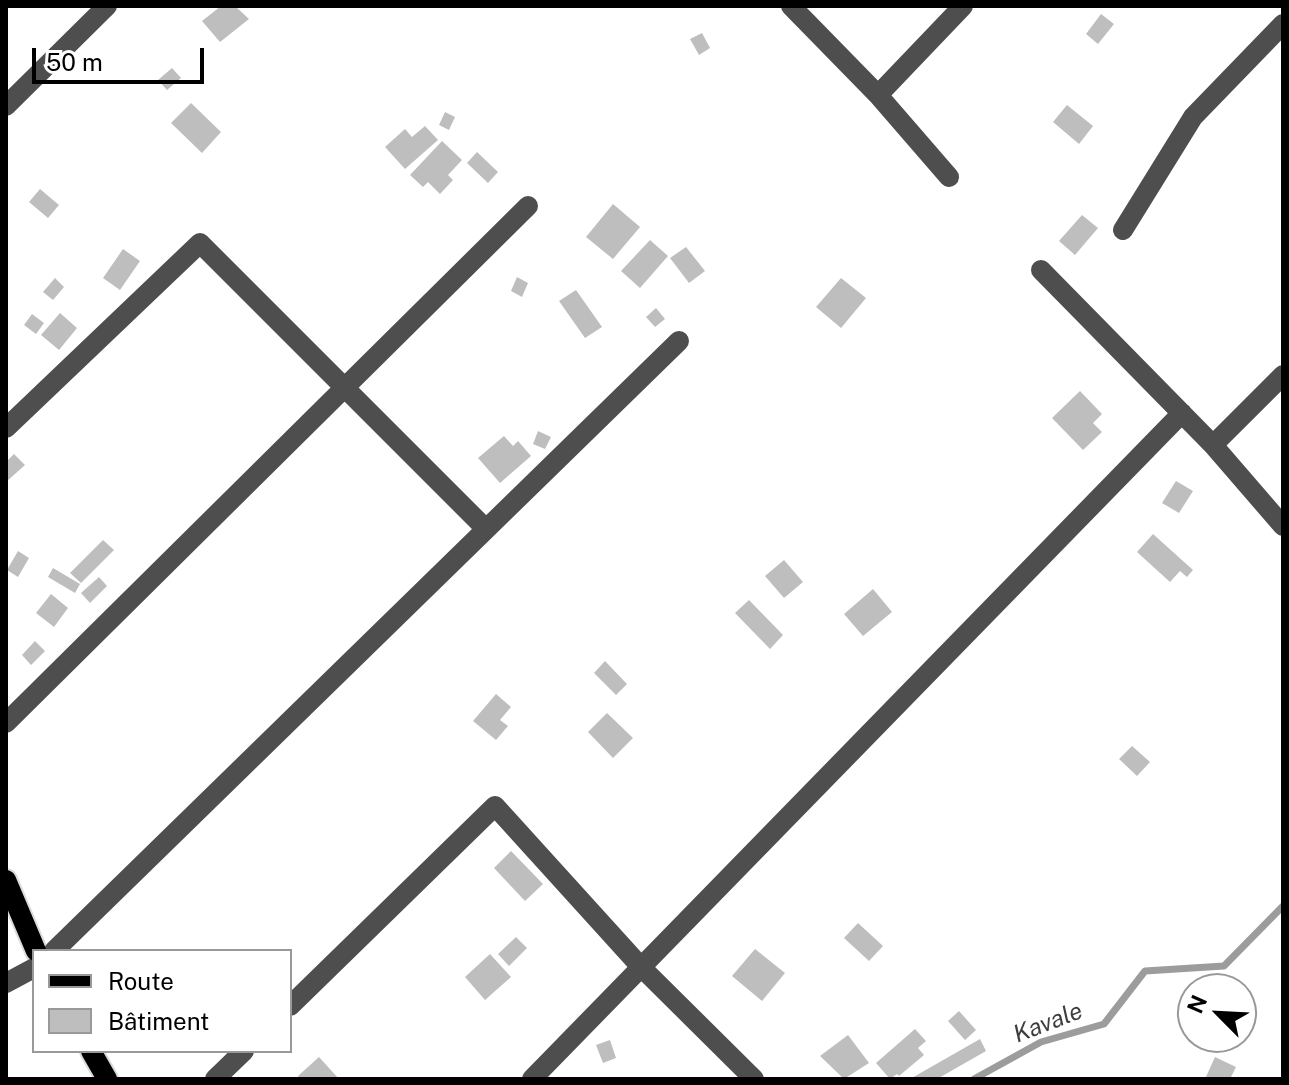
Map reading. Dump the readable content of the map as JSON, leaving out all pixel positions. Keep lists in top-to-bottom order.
{
  "water": ["Kavale"],
  "legend": ["Route", "Bâtiment"],
  "scale_bar": "50 m",
  "north": "top left"
}
